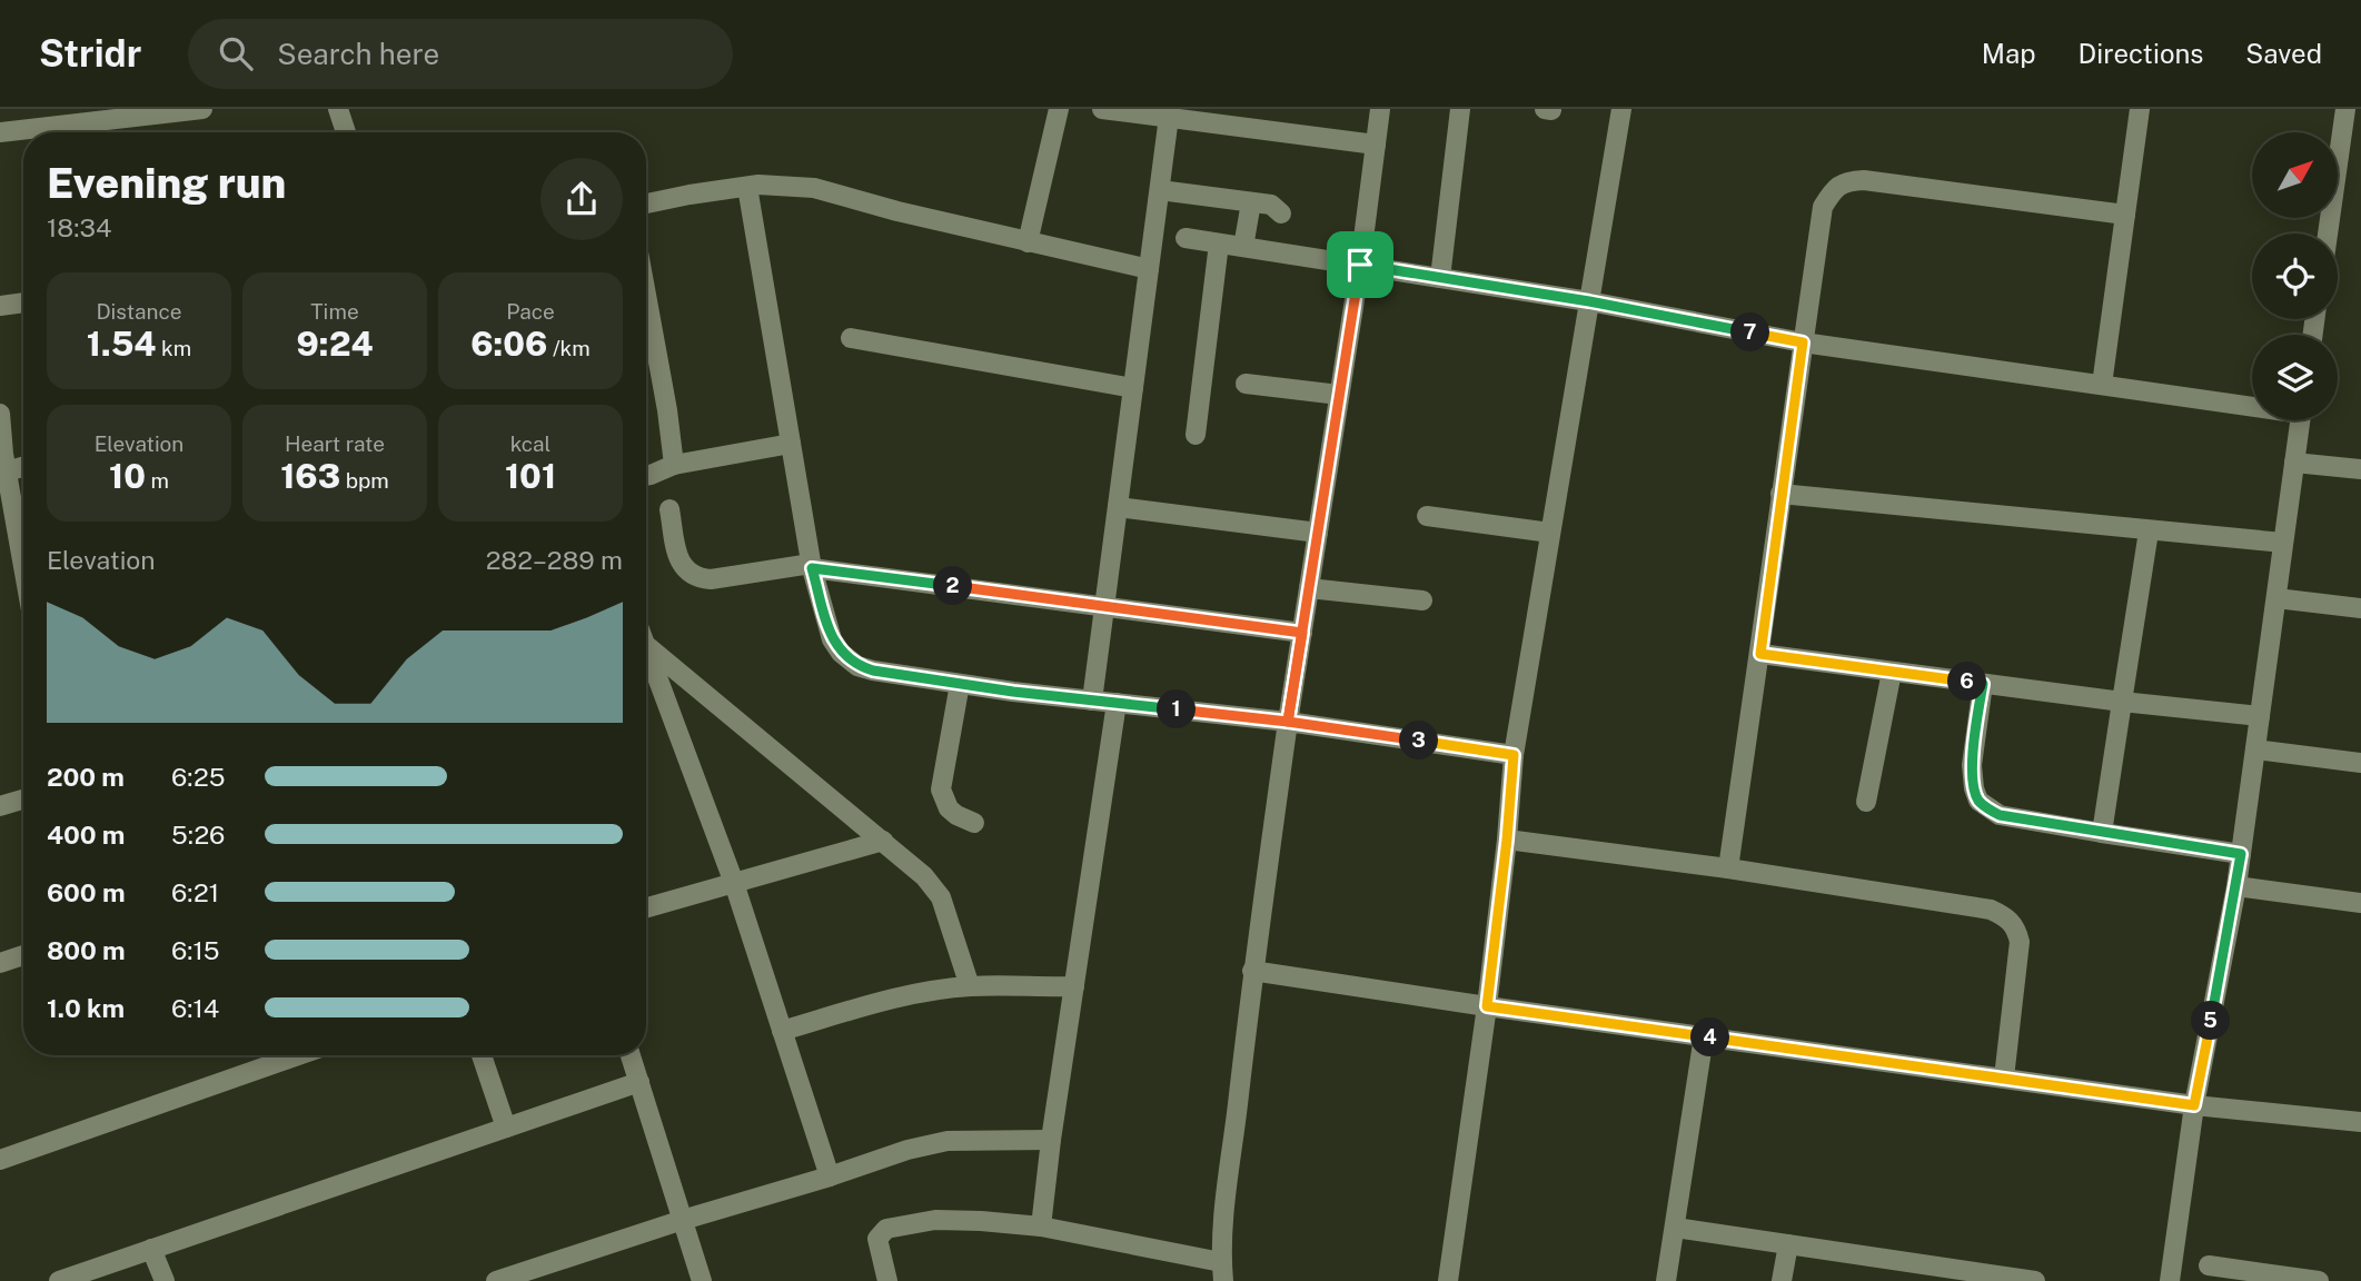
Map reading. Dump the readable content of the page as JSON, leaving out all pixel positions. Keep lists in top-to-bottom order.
{
  "north": "top right",
  "page": {
    "header": "Stridr",
    "search": "Search here",
    "nav": ["Map", "Directions", "Saved"],
    "heading": ["Evening run", "18:34"],
    "stats": [
      ["Distance", "1.54 km"],
      ["Time", "9:24"],
      ["Pace", "6:06 /km"],
      ["Elevation", "10 m"],
      ["Heart rate", "163 bpm"],
      ["kcal", "101"]
    ],
    "pins": [
      "7",
      "2",
      "6",
      "1",
      "3",
      "5",
      "4"
    ],
    "chart": ["Elevation", "282–289 m"],
    "list": [
      {
        "name": "200 m",
        "note": "6:25"
      },
      {
        "name": "400 m",
        "note": "5:26"
      },
      {
        "name": "600 m",
        "note": "6:21"
      },
      {
        "name": "800 m",
        "note": "6:15"
      },
      {
        "name": "1.0 km",
        "note": "6:14"
      }
    ]
  }
}
